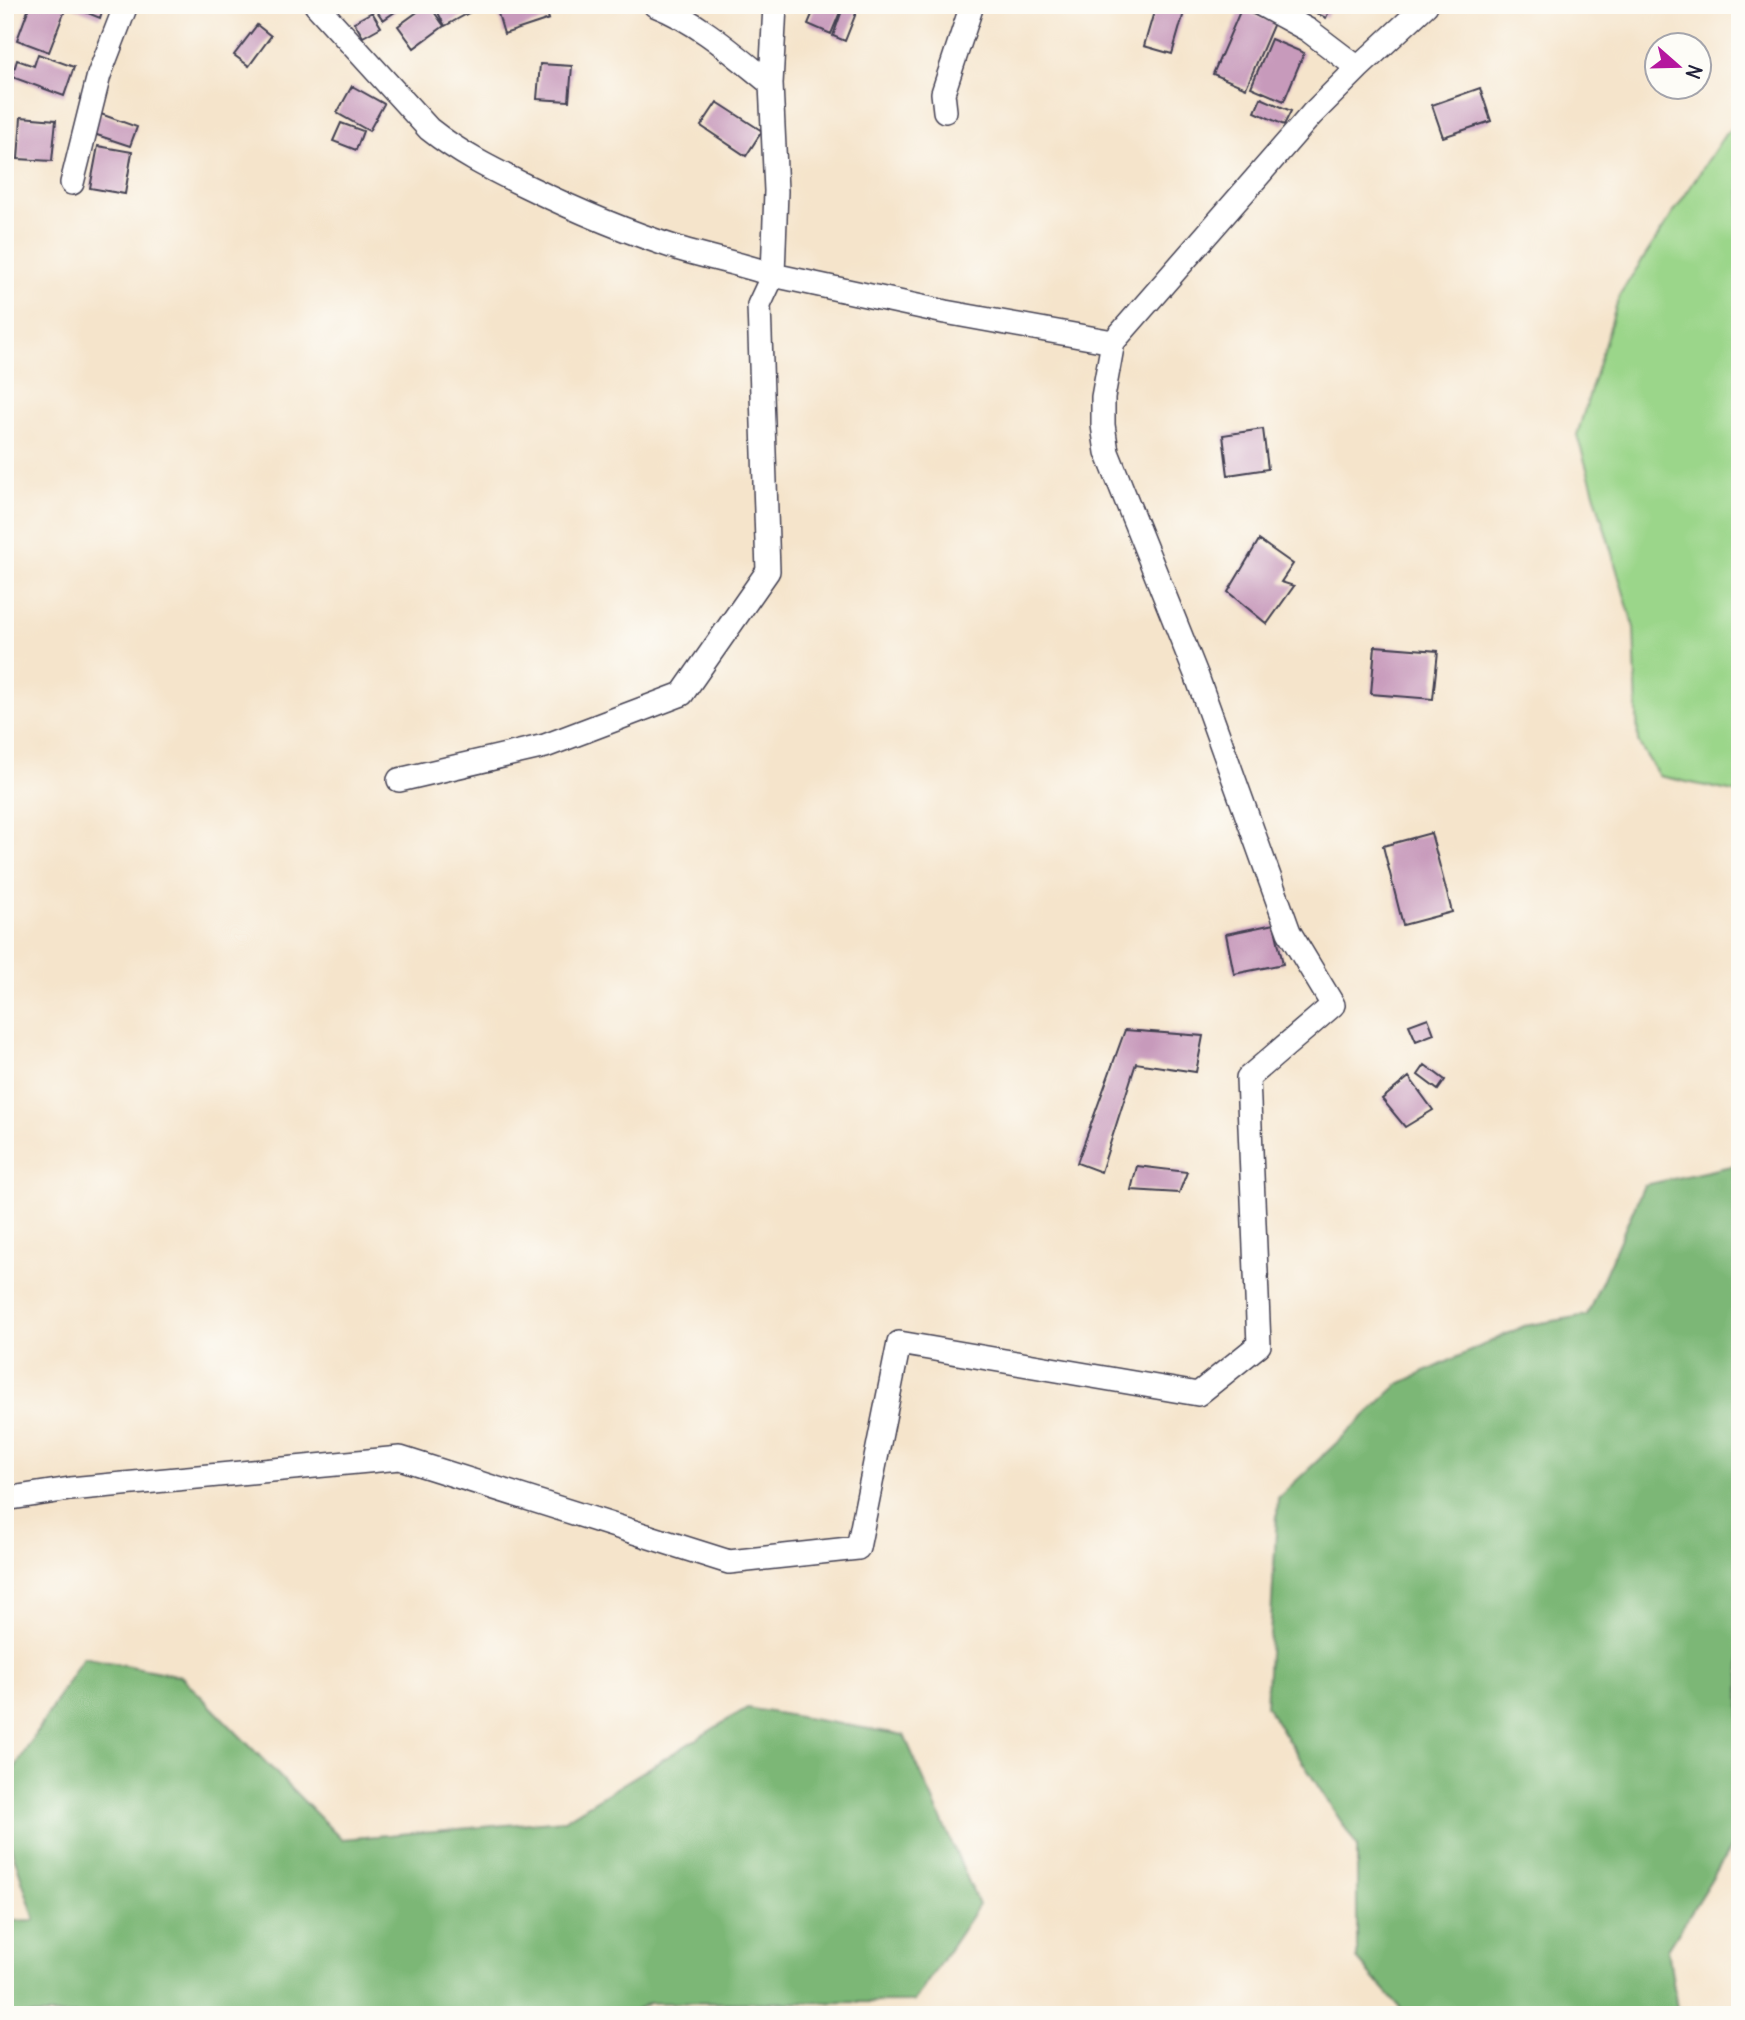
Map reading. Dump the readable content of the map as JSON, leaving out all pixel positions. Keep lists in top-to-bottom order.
{
  "north": "right"
}
